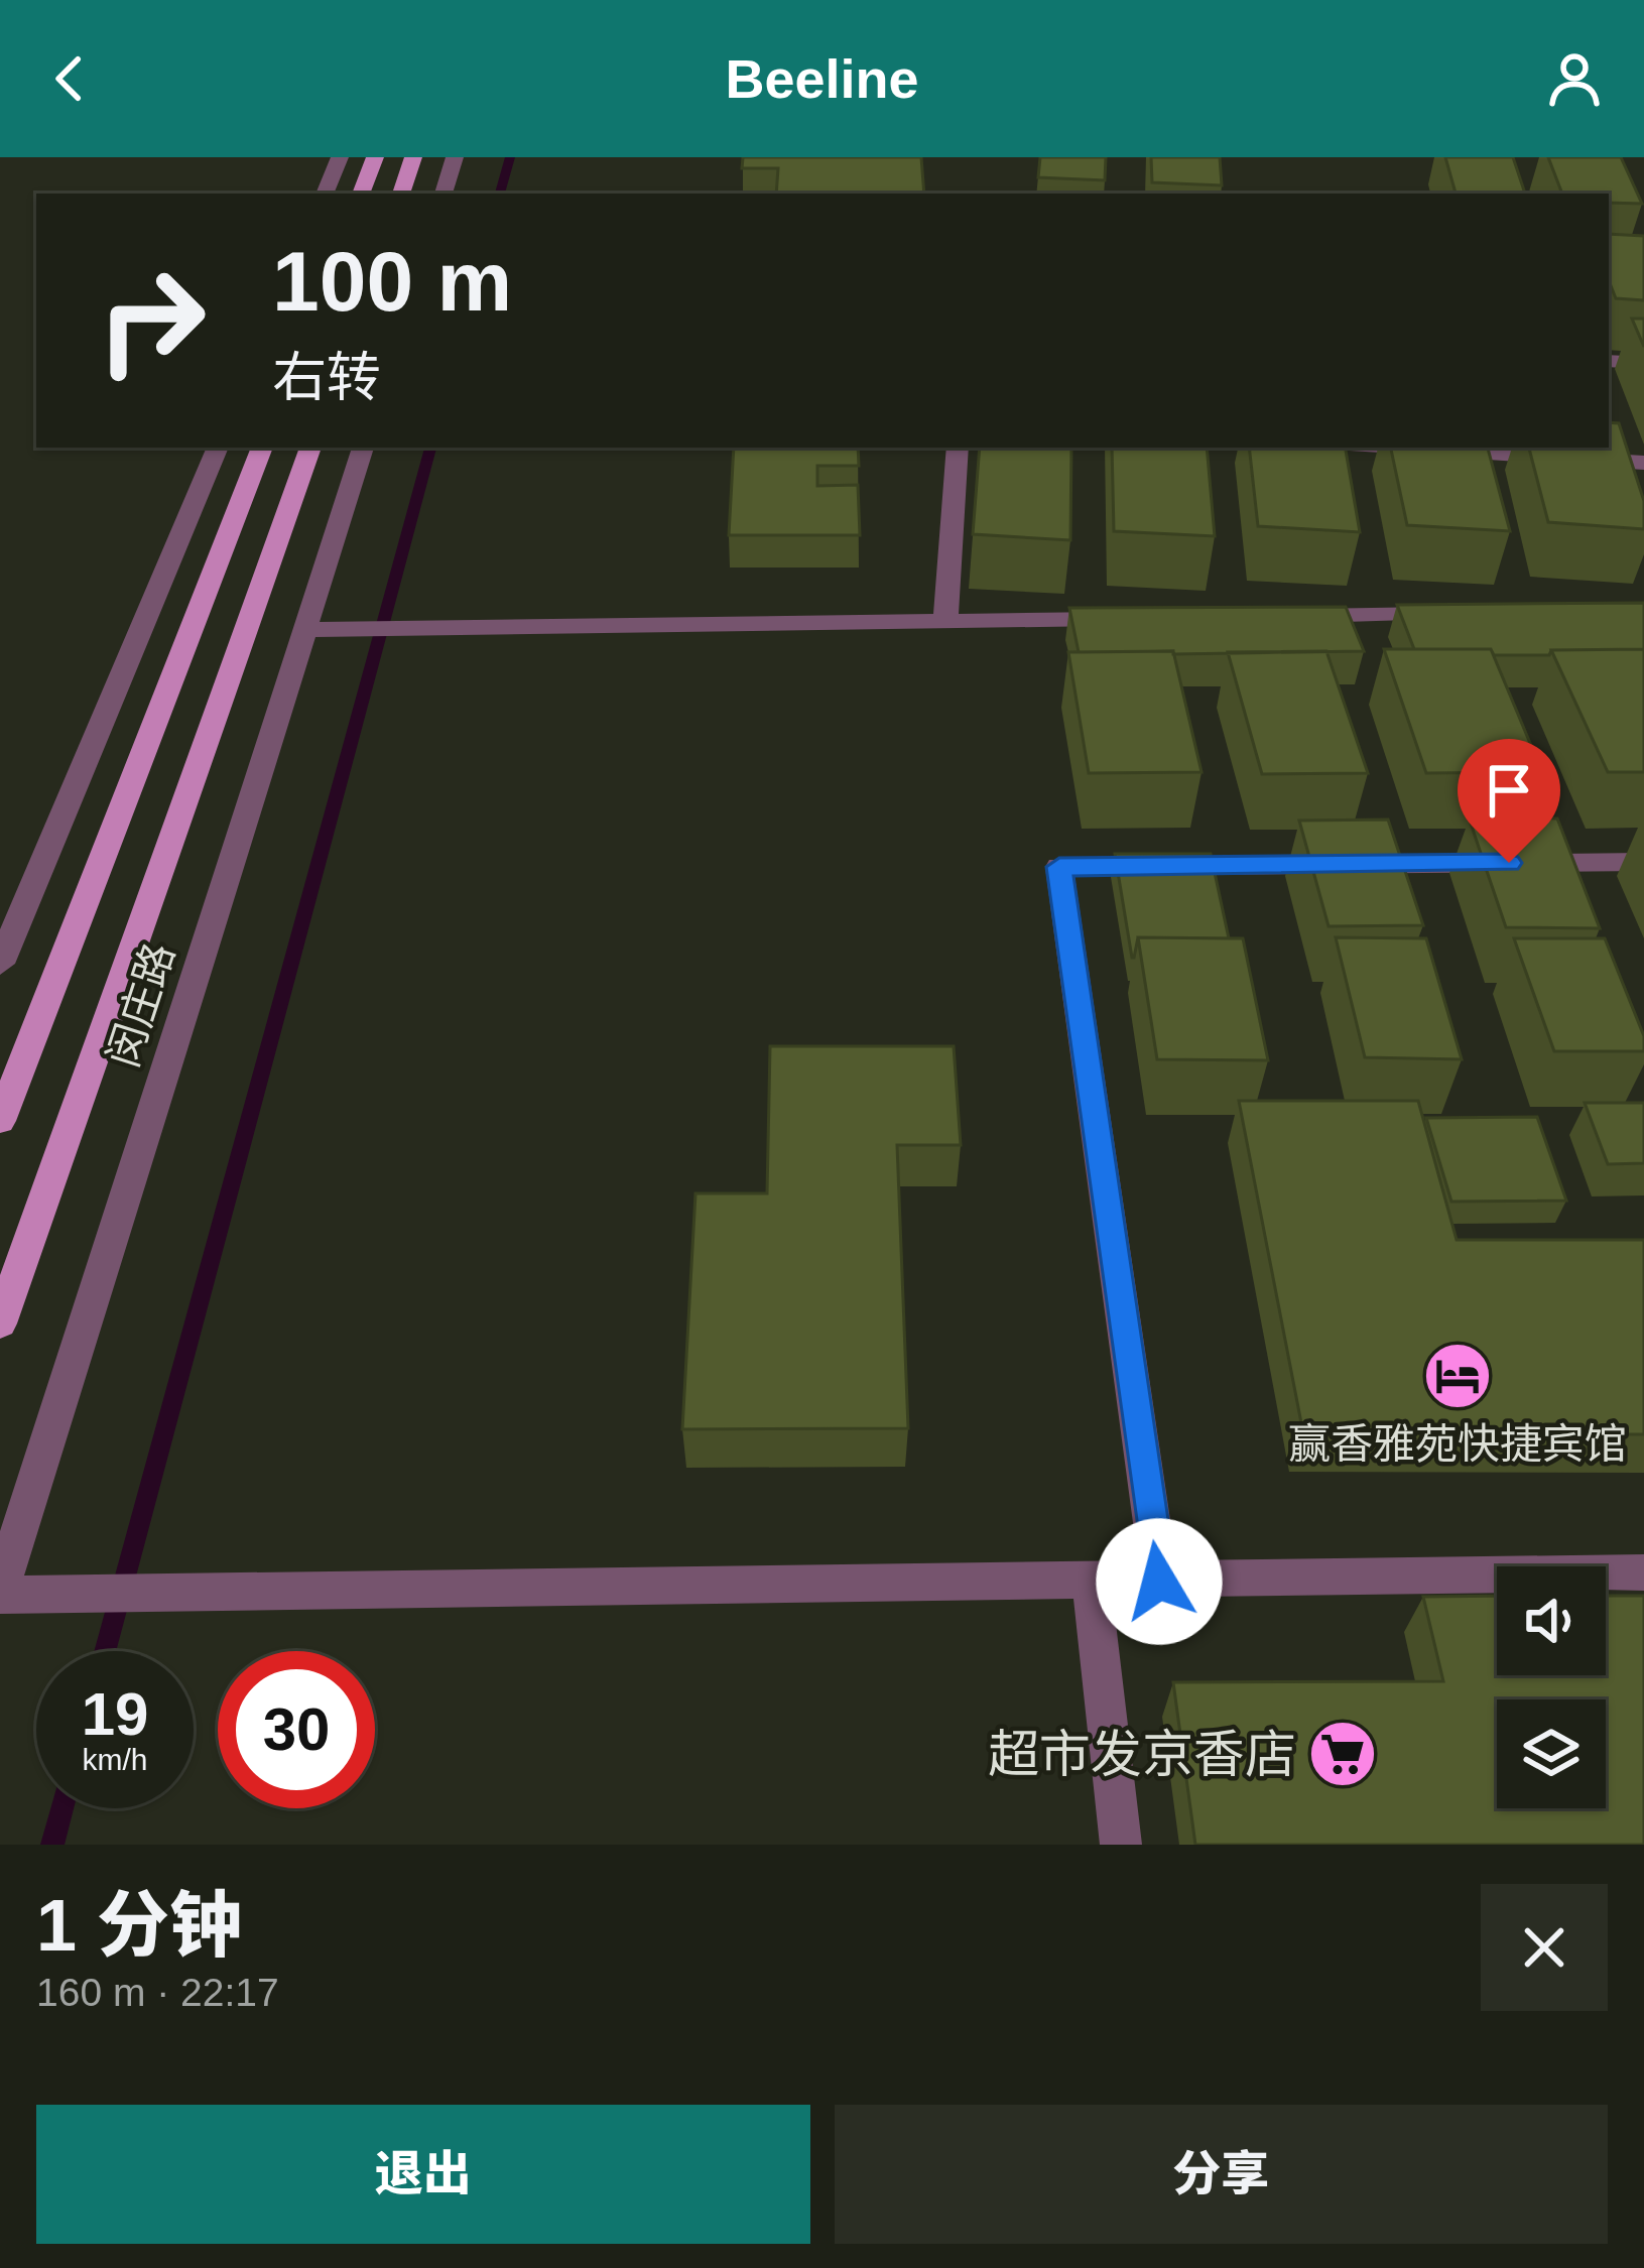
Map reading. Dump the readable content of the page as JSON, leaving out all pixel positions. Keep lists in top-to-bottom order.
{
  "streets": {
    "main road": ["闵庄路"]
  },
  "places": {
    "hotel": ["赢香雅苑快捷宾馆"],
    "supermarket": ["超市发京香店"]
  },
  "page": {
    "header": "Beeline",
    "turn": ["100 m", "右转"],
    "speed": "19 km/h",
    "limit": "30",
    "heading": ["1 分钟", "160 m · 22:17"],
    "buttons": ["退出", "分享"]
  }
}
